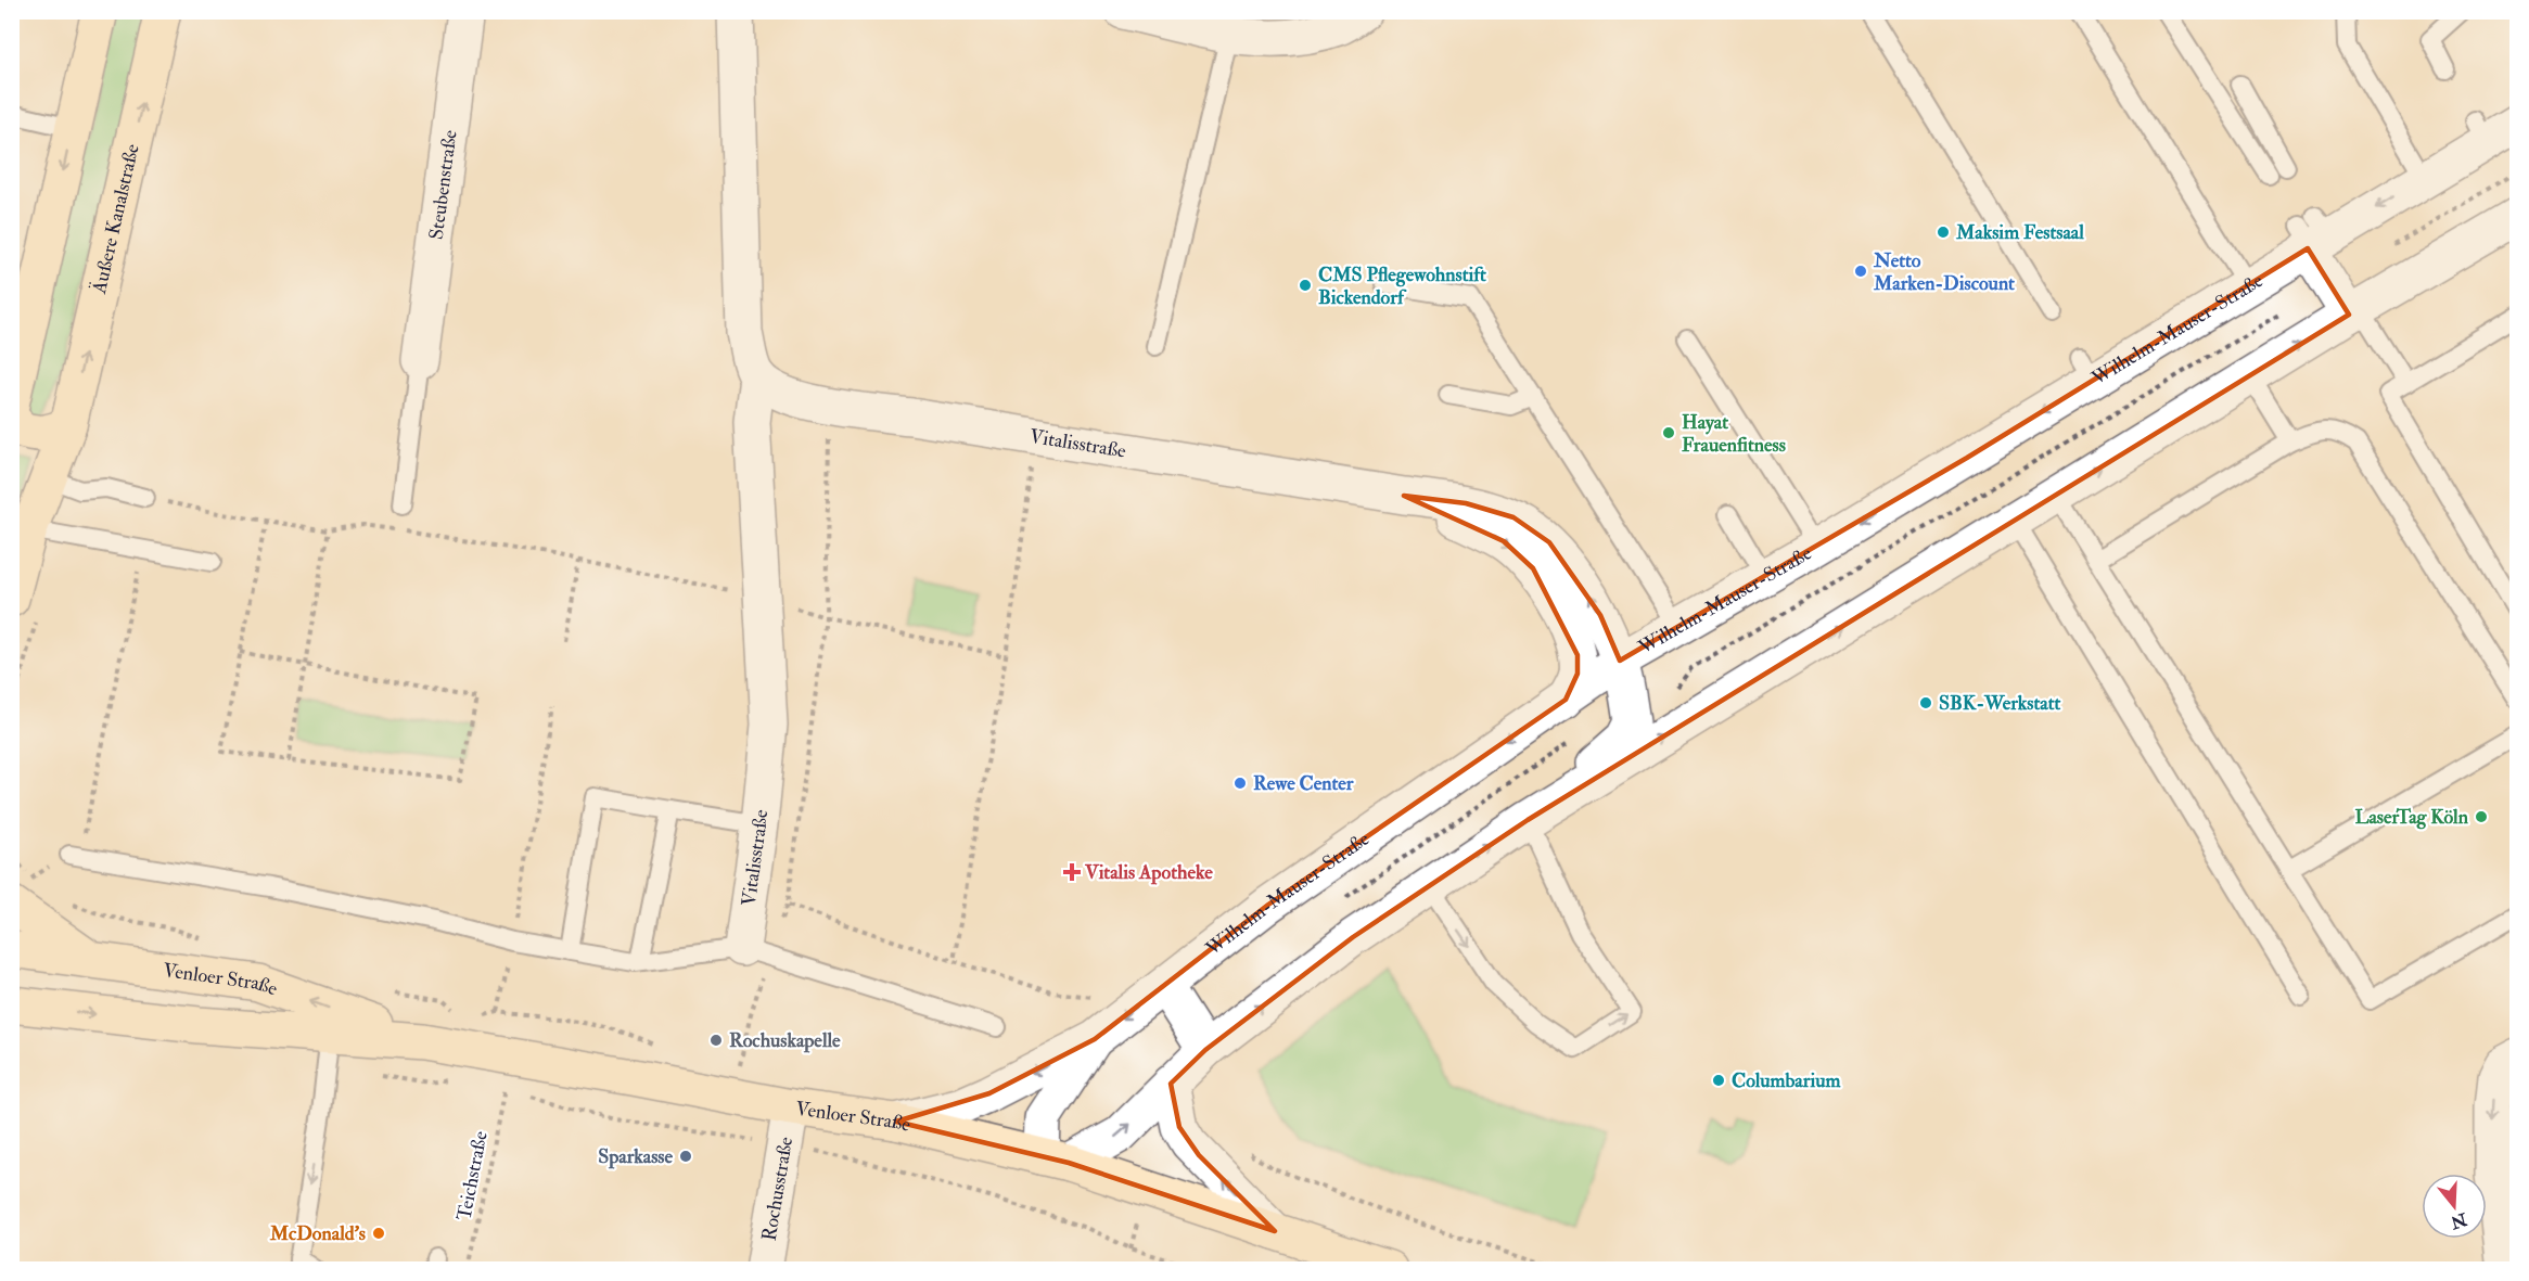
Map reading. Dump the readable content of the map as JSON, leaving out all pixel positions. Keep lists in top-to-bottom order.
{
  "streets": {
    "main road": ["Äußere Kanalstraße", "Venloer Straße"],
    "street": [
      "Steubenstraße",
      "Wilhelm-Mauser-Straße",
      "Vitalisstraße",
      "Rochusstraße"
    ],
    "path": ["Teichstraße"]
  },
  "crossings": [
    ["Wilhelm-Mauser-Straße", "Vitalisstraße"],
    ["Wilhelm-Mauser-Straße", "Venloer Straße"],
    ["Venloer Straße", "Rochusstraße"]
  ],
  "places": {
    "other": [
      "Maksim Festsaal",
      "Netto Marken-Discount",
      "CMS Pflegewohnstift Bickendorf",
      "Hayat Frauenfitness",
      "SBK-Werkstatt",
      "Rewe Center",
      "LaserTag Köln",
      "Rochuskapelle",
      "Columbarium",
      "Sparkasse",
      "McDonald's"
    ],
    "health": ["Vitalis Apotheke"]
  },
  "north": "bottom"
}
